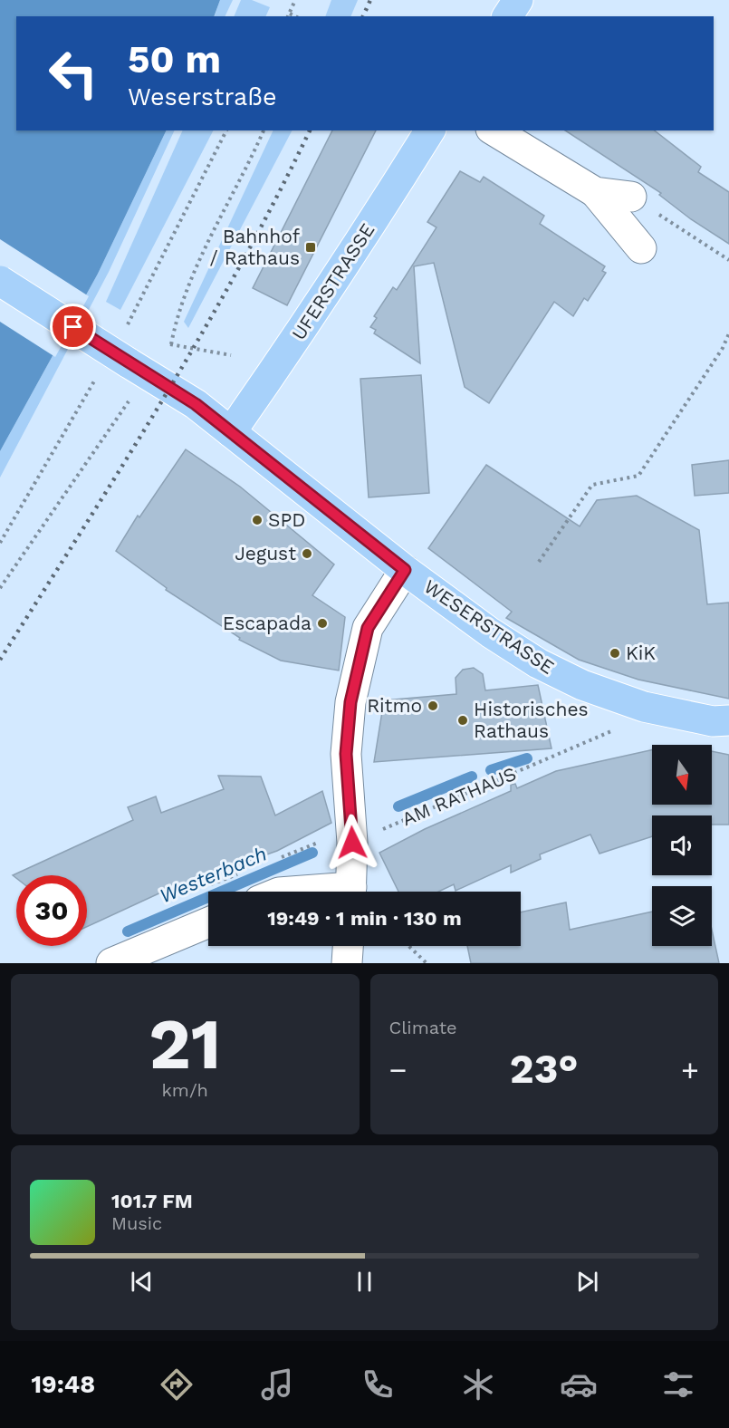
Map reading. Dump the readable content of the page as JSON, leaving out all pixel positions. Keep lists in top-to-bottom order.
{
  "streets": {
    "main road": ["UFERSTRASSE", "WESERSTRASSE"],
    "path": ["AM RATHAUS"]
  },
  "crossings": [
    ["UFERSTRASSE", "WESERSTRASSE"],
    ["WESERSTRASSE", "AM RATHAUS"]
  ],
  "water": ["Westerbach"],
  "places": {
    "transit": ["Bahnhof / Rathaus"],
    "other": [
      "SPD",
      "Jegust",
      "Escapada",
      "KiK",
      "Ritmo",
      "Historisches Rathaus"
    ]
  },
  "north": "bottom",
  "page": {
    "turn": ["50 m", "Weserstraße"],
    "limit": "30",
    "trip": "19:49 · 1 min · 130 m",
    "tile": [
      ["21", "km/h"],
      "Climate"
    ],
    "heat": ["−", "23°", "+"],
    "song": ["101.7 FM", "Music"],
    "tabs": "19:48"
  }
}
